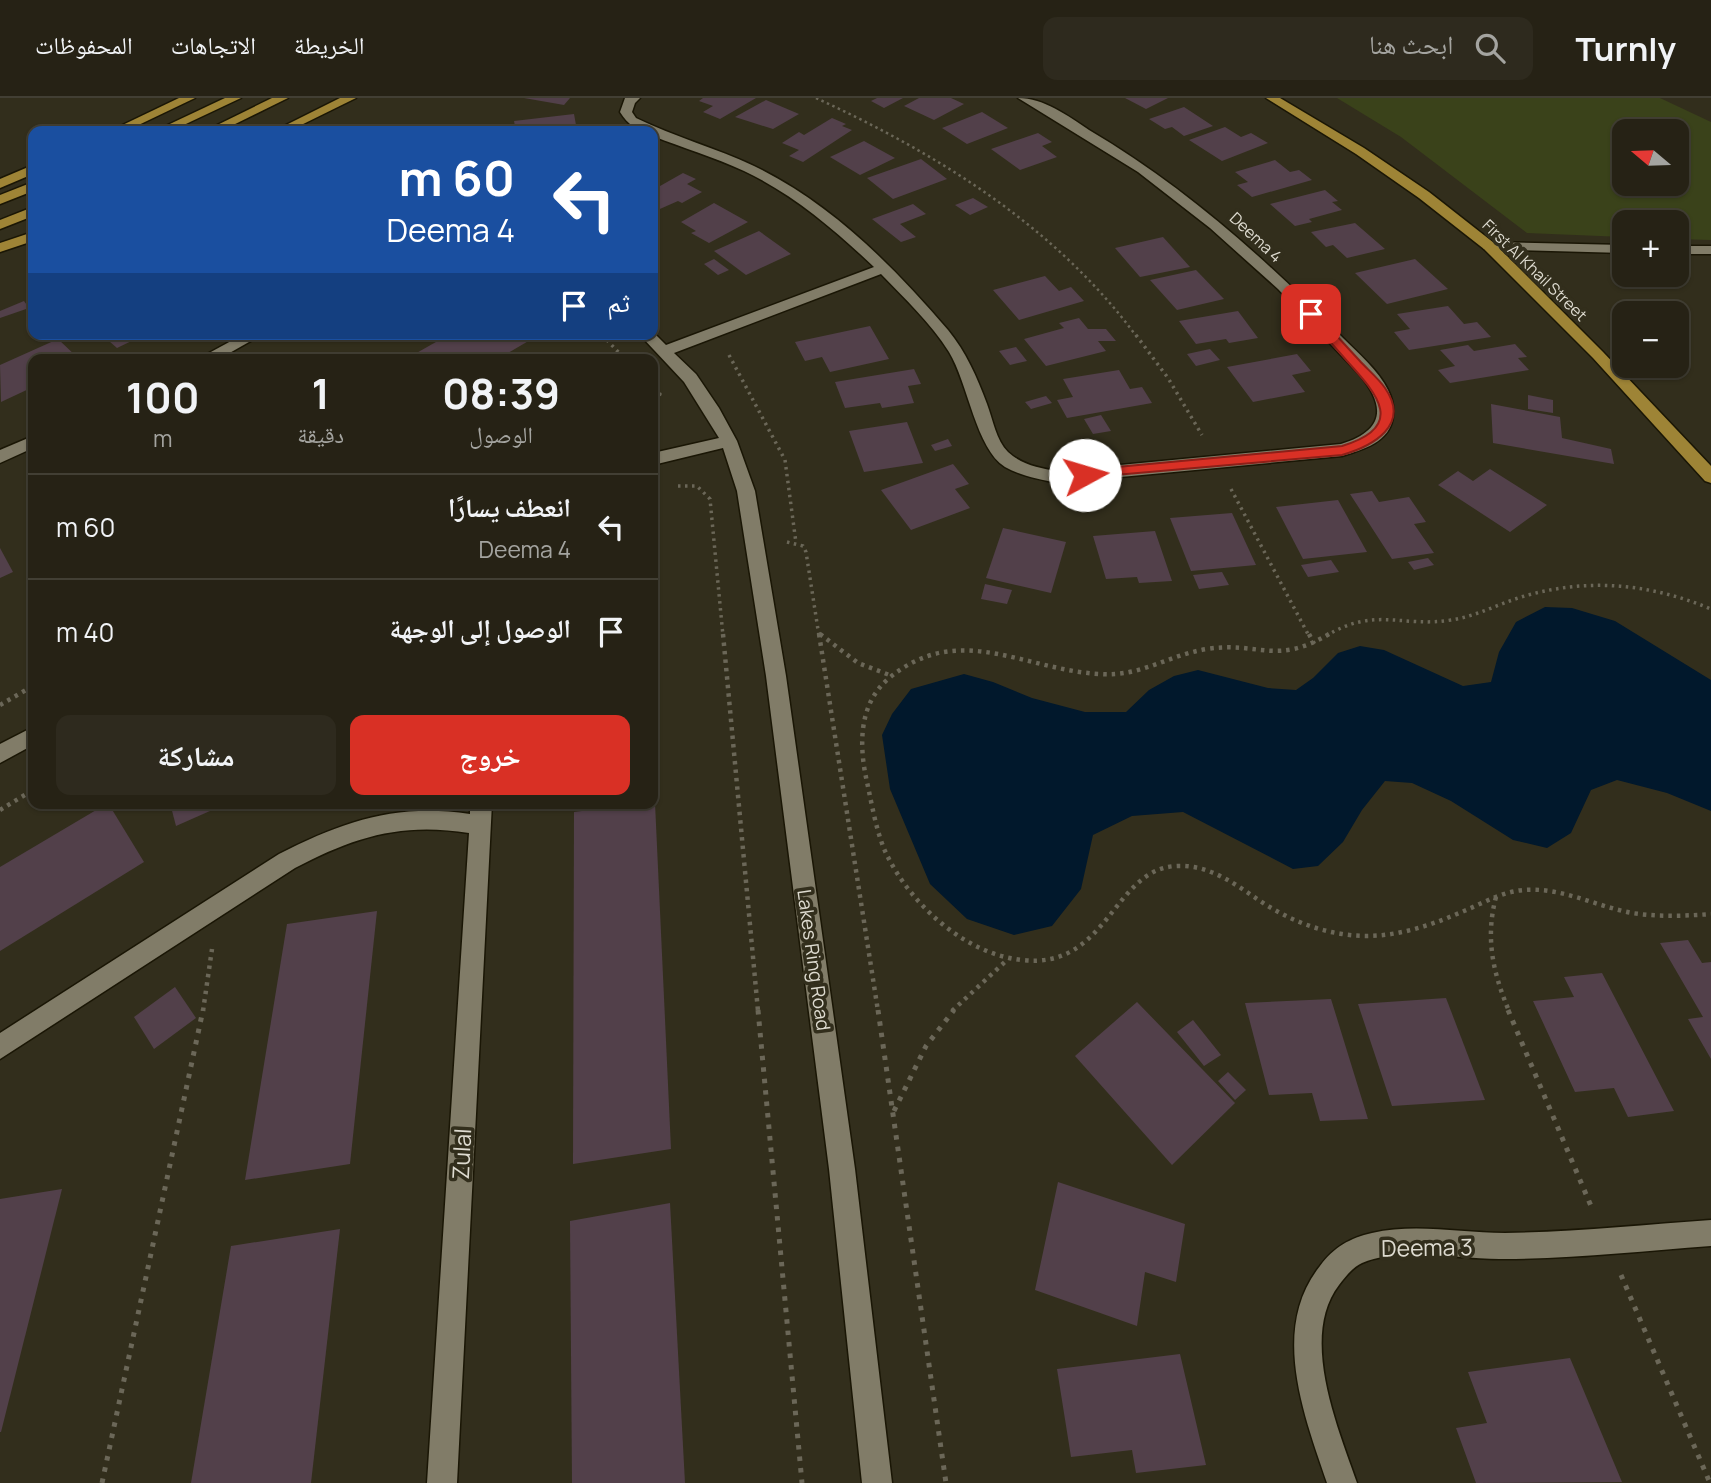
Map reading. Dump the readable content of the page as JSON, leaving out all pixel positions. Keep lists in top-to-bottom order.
{
  "streets": {
    "main road": ["First Al Khail Street"],
    "street": [
      "Deema 4",
      "Lakes Ring Road",
      "Zulal",
      "Deema 3"
    ]
  },
  "north": "left",
  "page": {
    "header": "Turnly",
    "search": "ابحث هنا",
    "nav": ["الخريطة", "الاتجاهات", "المحفوظات"],
    "map_buttons": ["+", "−"],
    "turn": ["60 m", "Deema 4"],
    "then": "ثم",
    "eta": [
      "08:39",
      "الوصول",
      "1",
      "دقيقة",
      "100",
      "m"
    ],
    "list": [
      {
        "name": "انعطف يسارًا",
        "note": "Deema 4",
        "value": "60 m"
      },
      {
        "name": "الوصول إلى الوجهة",
        "value": "40 m"
      }
    ],
    "buttons": ["خروج", "مشاركة"]
  }
}
